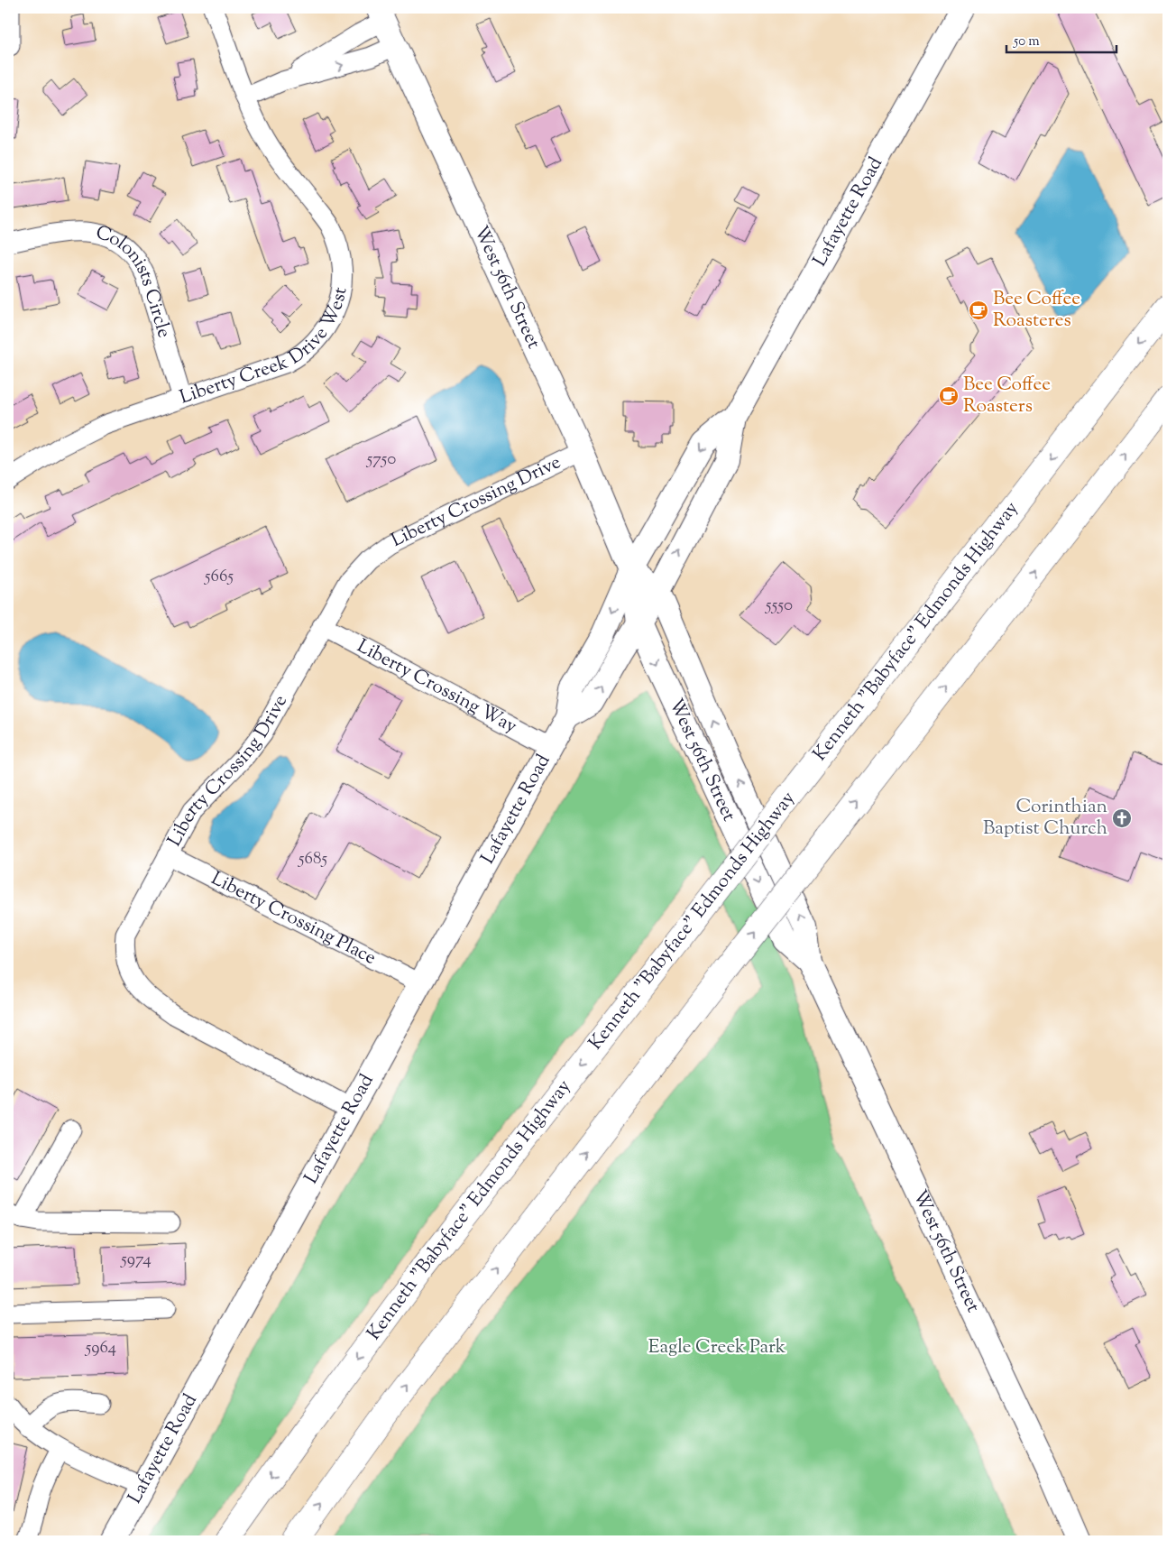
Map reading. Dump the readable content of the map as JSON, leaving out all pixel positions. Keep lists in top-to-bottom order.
{
  "streets": {
    "highway": ["Kenneth \"Babyface\" Edmonds Highway"],
    "main road": ["Lafayette Road", "West 56th Street"],
    "street": [
      "Colonists Circle",
      "Liberty Creek Drive West",
      "Liberty Crossing Drive",
      "Liberty Crossing Way",
      "Liberty Crossing Place"
    ]
  },
  "crossings": [
    ["Lafayette Road", "West 56th Street"],
    ["Lafayette Road", "Liberty Crossing Drive"],
    ["Lafayette Road", "Liberty Crossing Way"],
    ["Lafayette Road", "Liberty Crossing Place"],
    ["West 56th Street", "Liberty Crossing Drive"],
    ["Colonists Circle", "Liberty Creek Drive West"],
    ["Liberty Crossing Drive", "Liberty Crossing Way"],
    ["Liberty Crossing Drive", "Liberty Crossing Place"]
  ],
  "parks": ["Eagle Creek Park"],
  "places": {
    "cafe": ["Bee Coffee Roasteres", "Bee Coffee Roasters"],
    "church": ["Corinthian Baptist Church"]
  },
  "house_numbers": [
    "5750",
    "5665",
    "5550",
    "5685",
    "5974",
    "5964"
  ],
  "scale_bar": "50 m"
}
